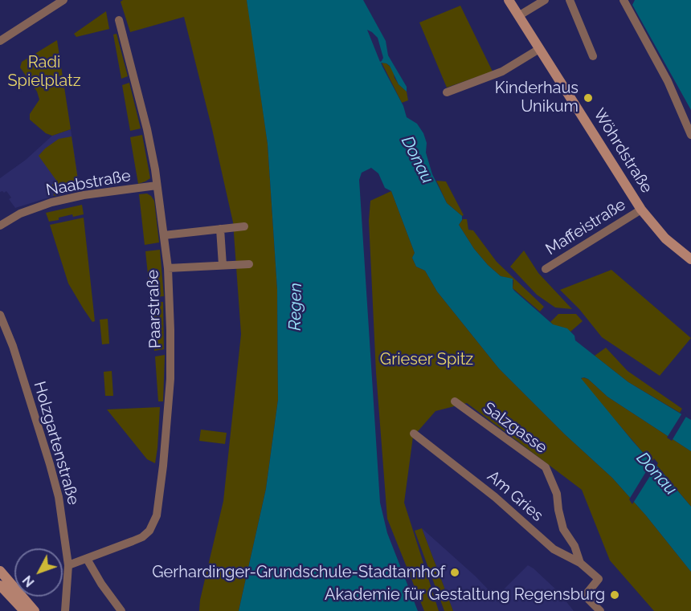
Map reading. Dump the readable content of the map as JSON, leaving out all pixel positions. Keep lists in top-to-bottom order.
{
  "streets": {
    "street": [
      "Wöhrdstraße",
      "Naabstraße",
      "Maffeistraße",
      "Paarstraße",
      "Salzgasse",
      "Holzgartenstraße",
      "Am Gries"
    ]
  },
  "crossings": [
    ["Wöhrdstraße", "Maffeistraße"],
    ["Naabstraße", "Paarstraße"],
    ["Paarstraße", "Holzgartenstraße"],
    ["Salzgasse", "Am Gries"]
  ],
  "water": ["Donau", "Regen"],
  "parks": ["Radi Spielplatz", "Grieser Spitz"],
  "places": ["Kinderhaus Unikum", "Gerhardinger-Grundschule-Stadtamhof", "Akademie für Gestaltung Regensburg"],
  "north": "bottom left"
}
